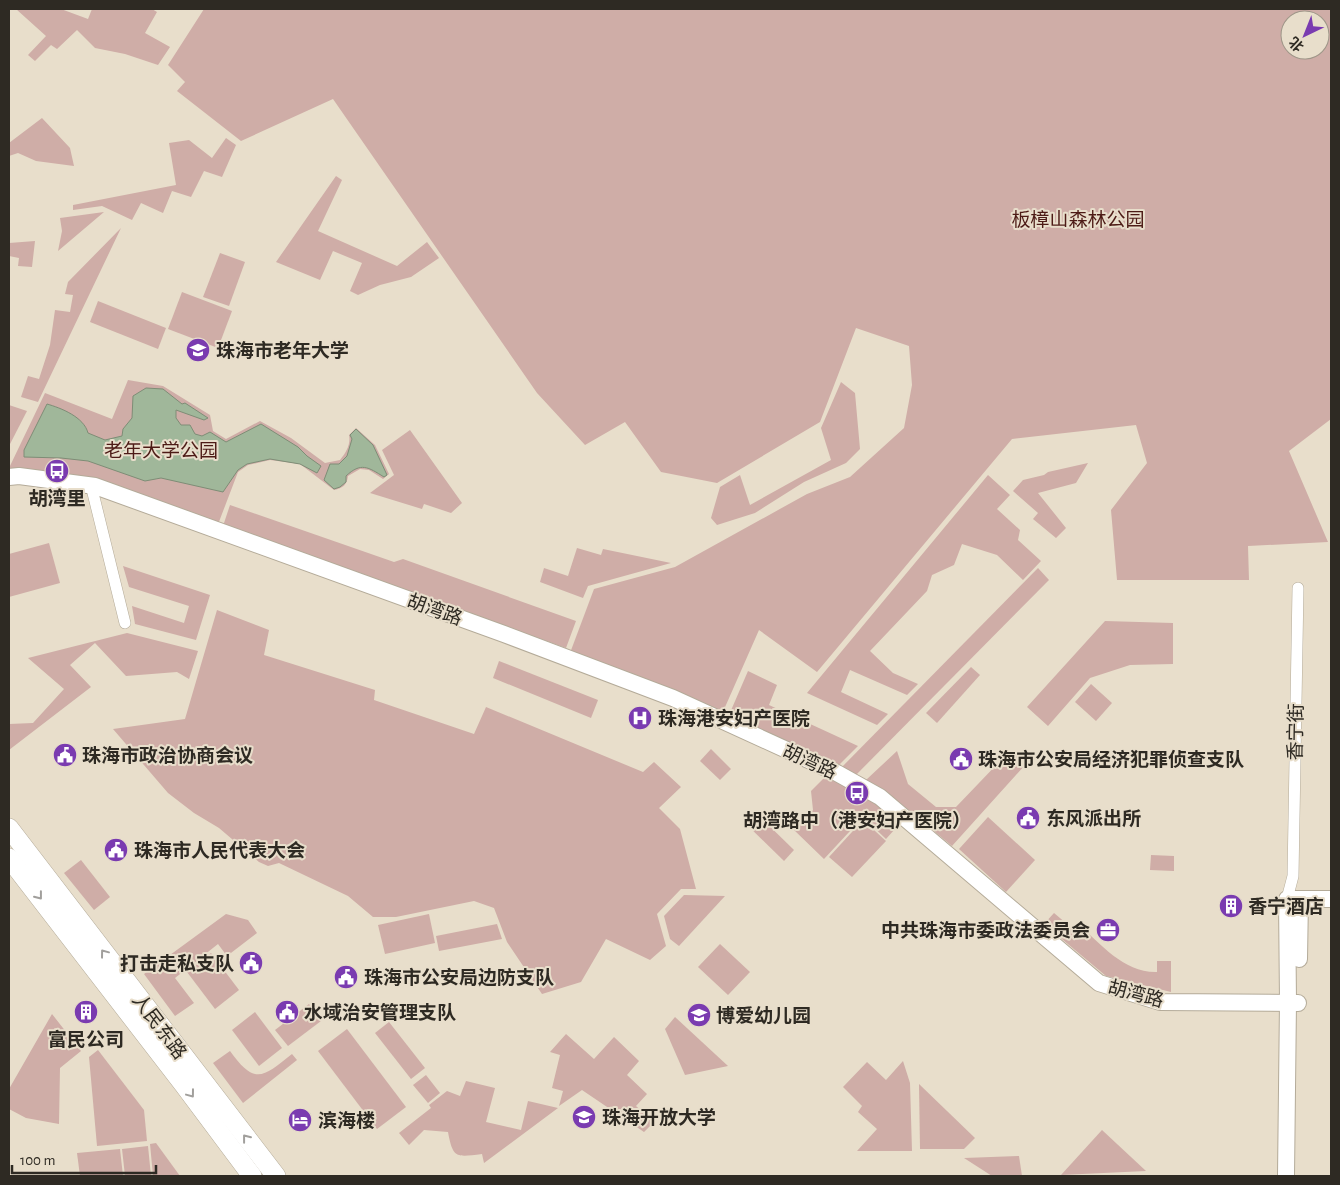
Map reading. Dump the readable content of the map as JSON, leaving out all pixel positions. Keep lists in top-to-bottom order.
{
  "streets": {
    "main road": ["人民东路"],
    "street": ["胡湾路", "香宁街"]
  },
  "crossings": [
    ["胡湾路", "香宁街"]
  ],
  "parks": ["板樟山森林公园", "老年大学公园"],
  "places": {
    "school or university": ["珠海市老年大学", "博爱幼儿园", "珠海开放大学"],
    "bus stop": ["胡湾里", "胡湾路中（港安妇产医院）"],
    "hospital": ["珠海港安妇产医院"],
    "public building": [
      "珠海市政治协商会议",
      "珠海市公安局经济犯罪侦查支队",
      "东风派出所",
      "珠海市人民代表大会",
      "打击走私支队",
      "珠海市公安局边防支队",
      "水域治安管理支队"
    ],
    "building": ["香宁酒店", "富民公司"],
    "office": ["中共珠海市委政法委员会"],
    "hotel": ["滨海楼"]
  },
  "scale_bar": "100 m",
  "north": "bottom left"
}
